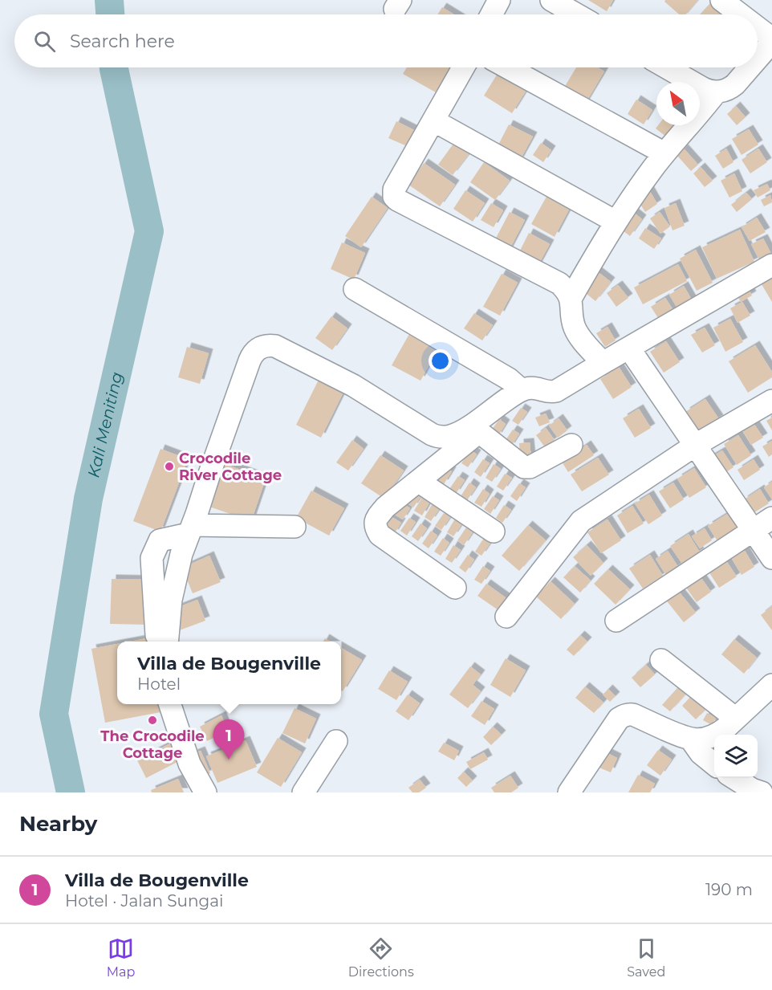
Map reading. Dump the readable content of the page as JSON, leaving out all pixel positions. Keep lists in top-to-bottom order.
{
  "water": ["Kali Meniting"],
  "places": ["Crocodile River Cottage", "The Crocodile Cottage"],
  "north": "top left",
  "page": {
    "search": "Search here",
    "popup": ["Villa de Bougenville", "Hotel"],
    "pins": "1",
    "heading": "Nearby",
    "list": [
      {
        "mark": "1",
        "name": "Villa de Bougenville",
        "note": "Hotel · Jalan Sungai",
        "value": "190 m"
      }
    ],
    "nav": ["Map", "Directions", "Saved"]
  }
}
